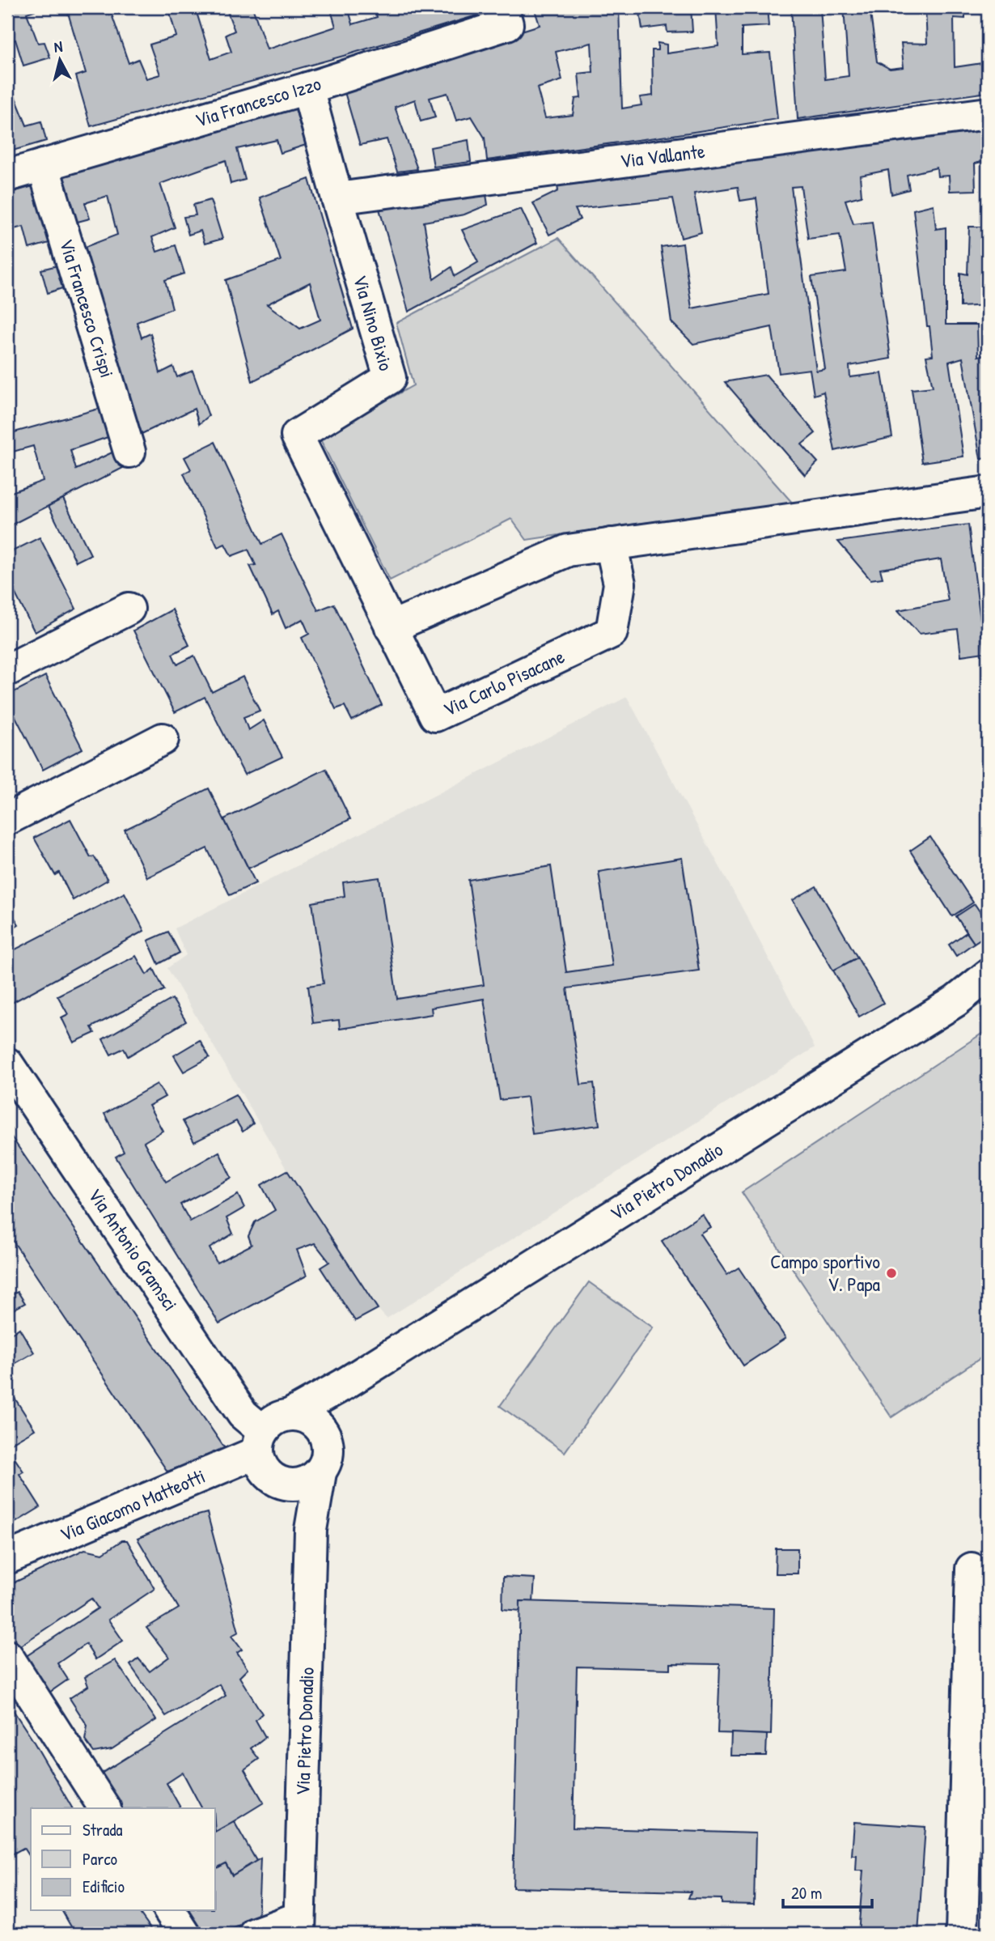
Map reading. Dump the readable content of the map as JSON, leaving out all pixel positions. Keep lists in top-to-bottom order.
{
  "streets": {
    "street": [
      "Via Francesco Izzo",
      "Via Vallante",
      "Via Francesco Crispi",
      "Via Nino Bixio",
      "Via Carlo Pisacane",
      "Via Pietro Donadio",
      "Via Antonio Gramsci",
      "Via Giacomo Matteotti"
    ]
  },
  "crossings": [
    ["Via Francesco Izzo", "Via Francesco Crispi"],
    ["Via Francesco Izzo", "Via Nino Bixio"],
    ["Via Vallante", "Via Nino Bixio"],
    ["Via Nino Bixio", "Via Carlo Pisacane"],
    ["Via Pietro Donadio", "Via Antonio Gramsci"],
    ["Via Pietro Donadio", "Via Giacomo Matteotti"],
    ["Via Antonio Gramsci", "Via Giacomo Matteotti"]
  ],
  "places": ["Campo sportivo V. Papa"],
  "legend": ["Strada", "Parco", "Edificio"],
  "scale_bar": "20 m",
  "north": "top"
}
